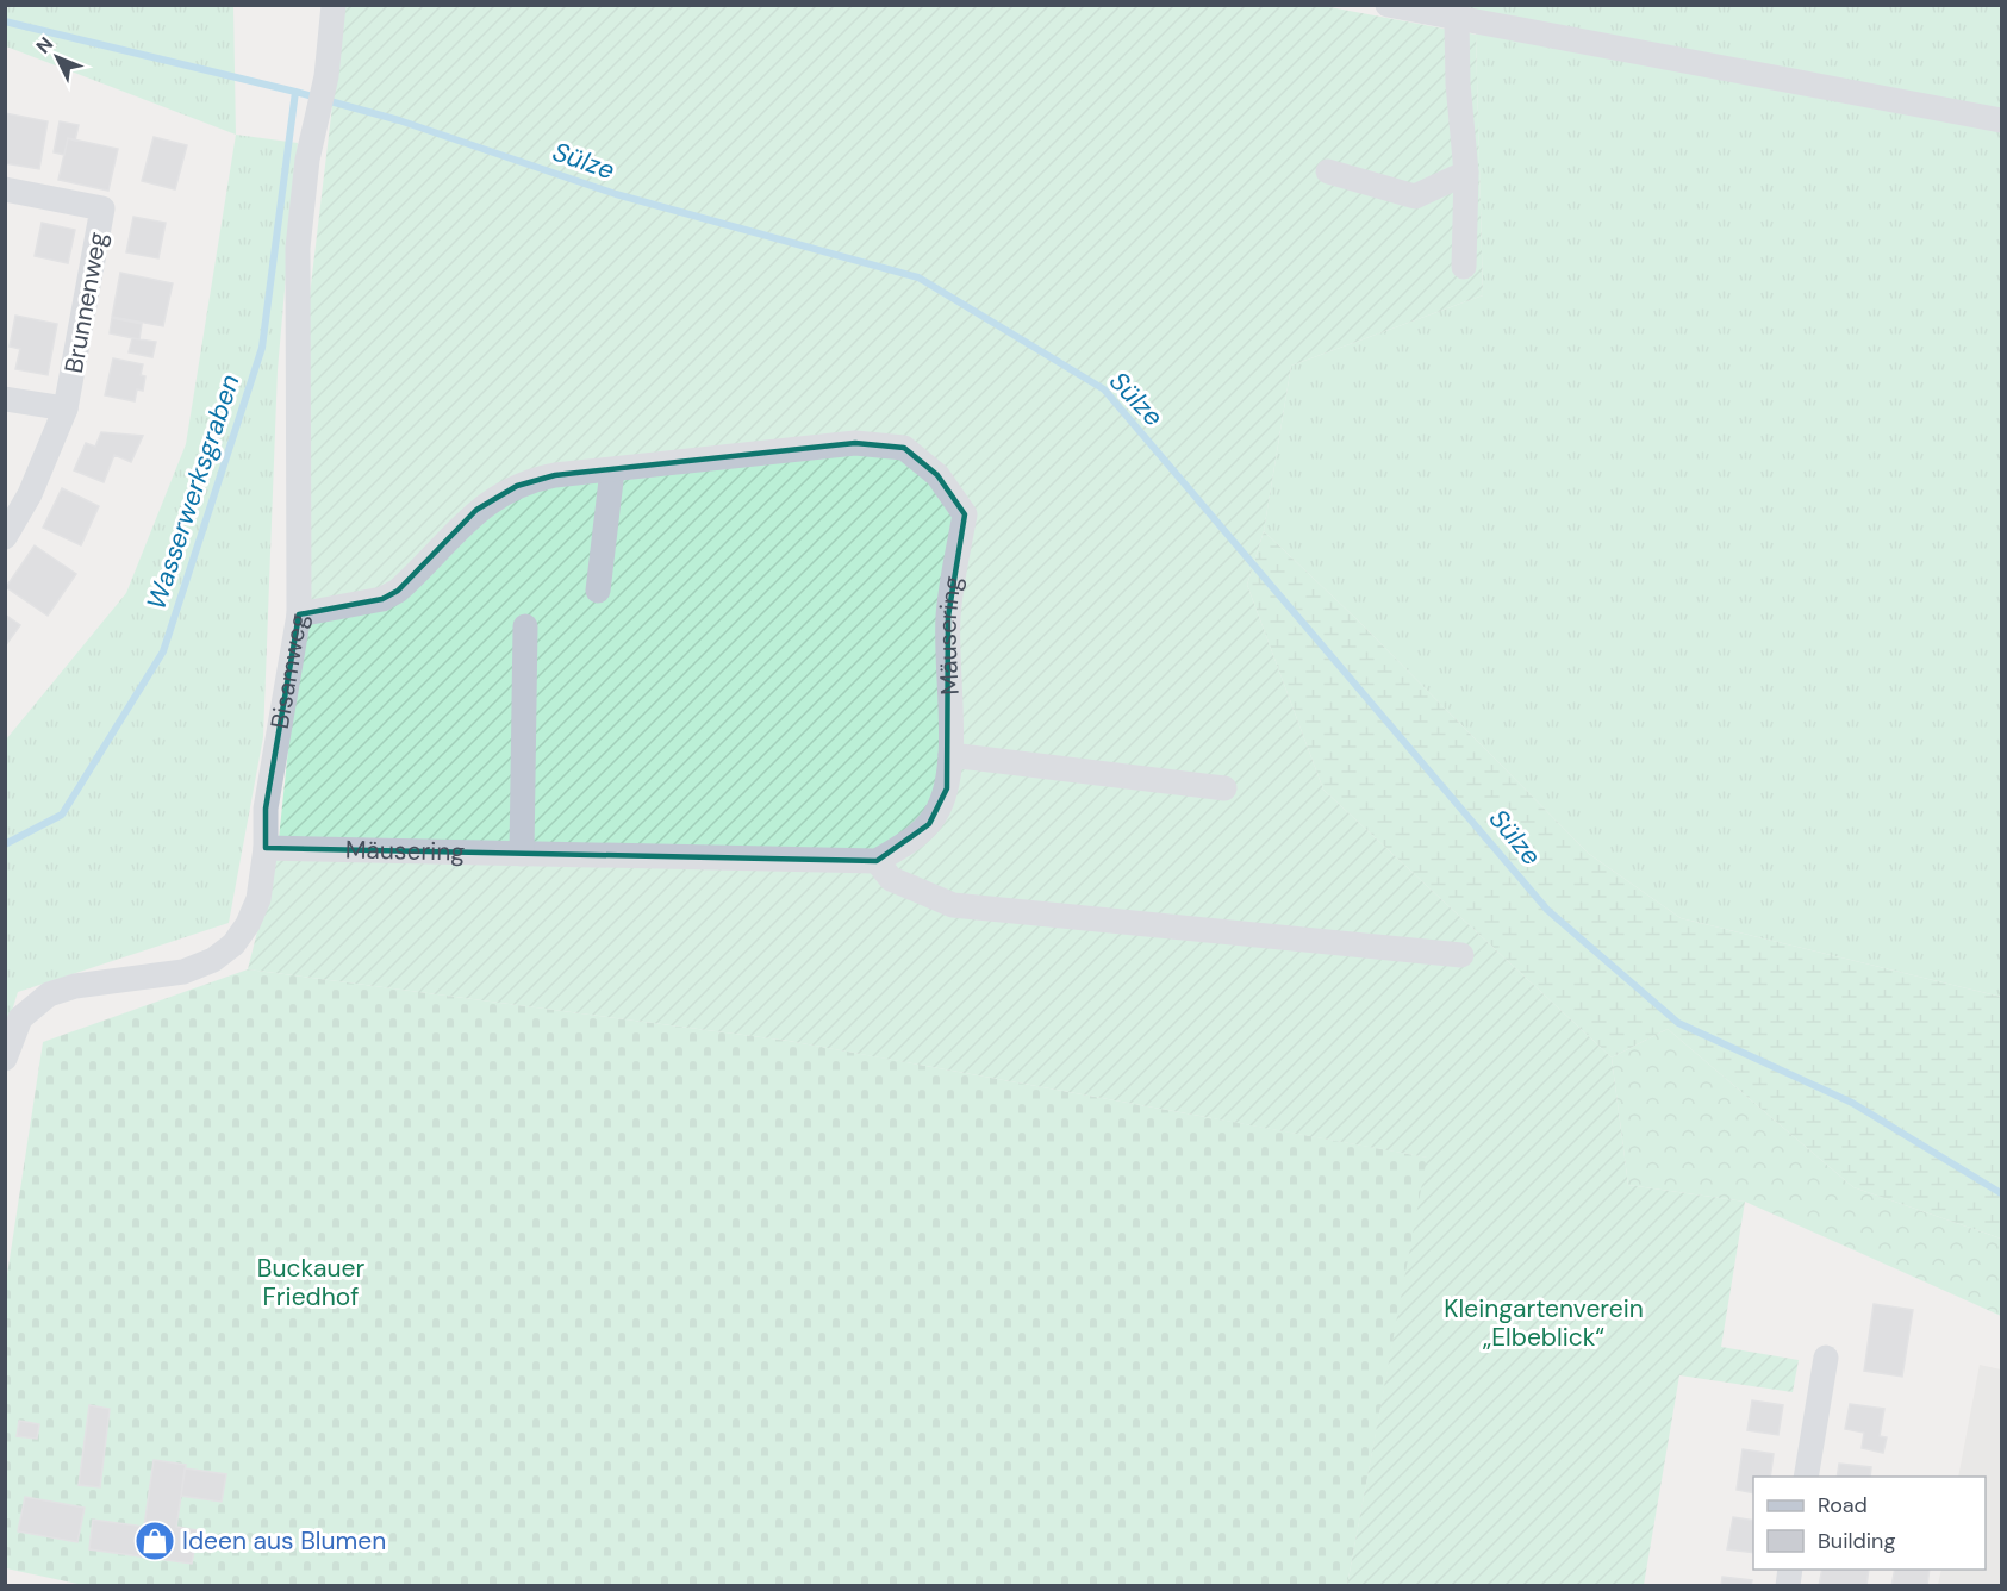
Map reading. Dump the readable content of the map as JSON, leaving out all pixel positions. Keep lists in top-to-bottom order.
{
  "streets": {
    "street": ["Brunnenweg", "Mäusering", "Bisamweg"]
  },
  "crossings": [
    ["Mäusering", "Bisamweg"]
  ],
  "water": ["Sülze", "Wasserwerksgraben"],
  "parks": ["Buckauer Friedhof", "Kleingartenverein „Elbeblick“"],
  "places": {
    "shop": ["Ideen aus Blumen"]
  },
  "legend": ["Road", "Building"],
  "north": "top left"
}
